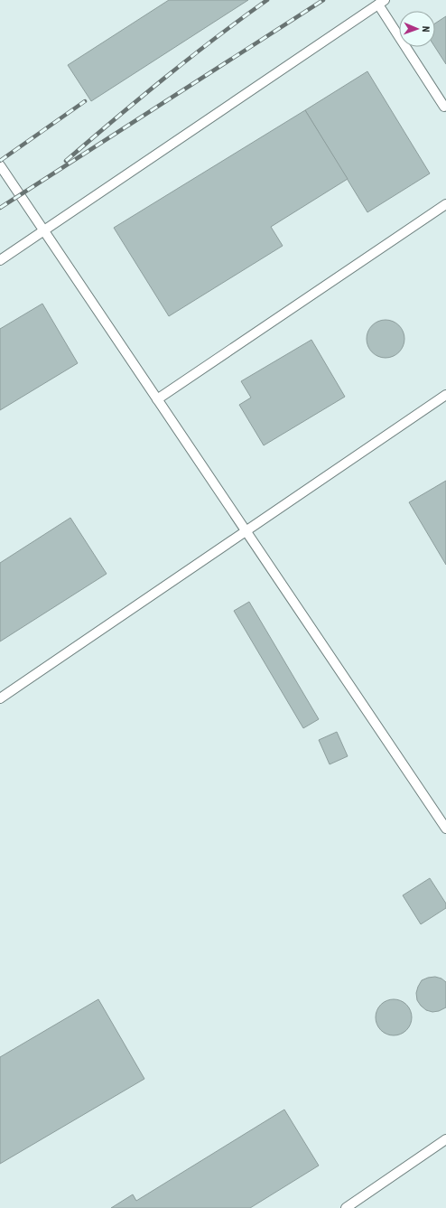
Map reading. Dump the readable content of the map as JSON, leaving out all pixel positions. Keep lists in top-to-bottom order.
{
  "north": "right"
}
